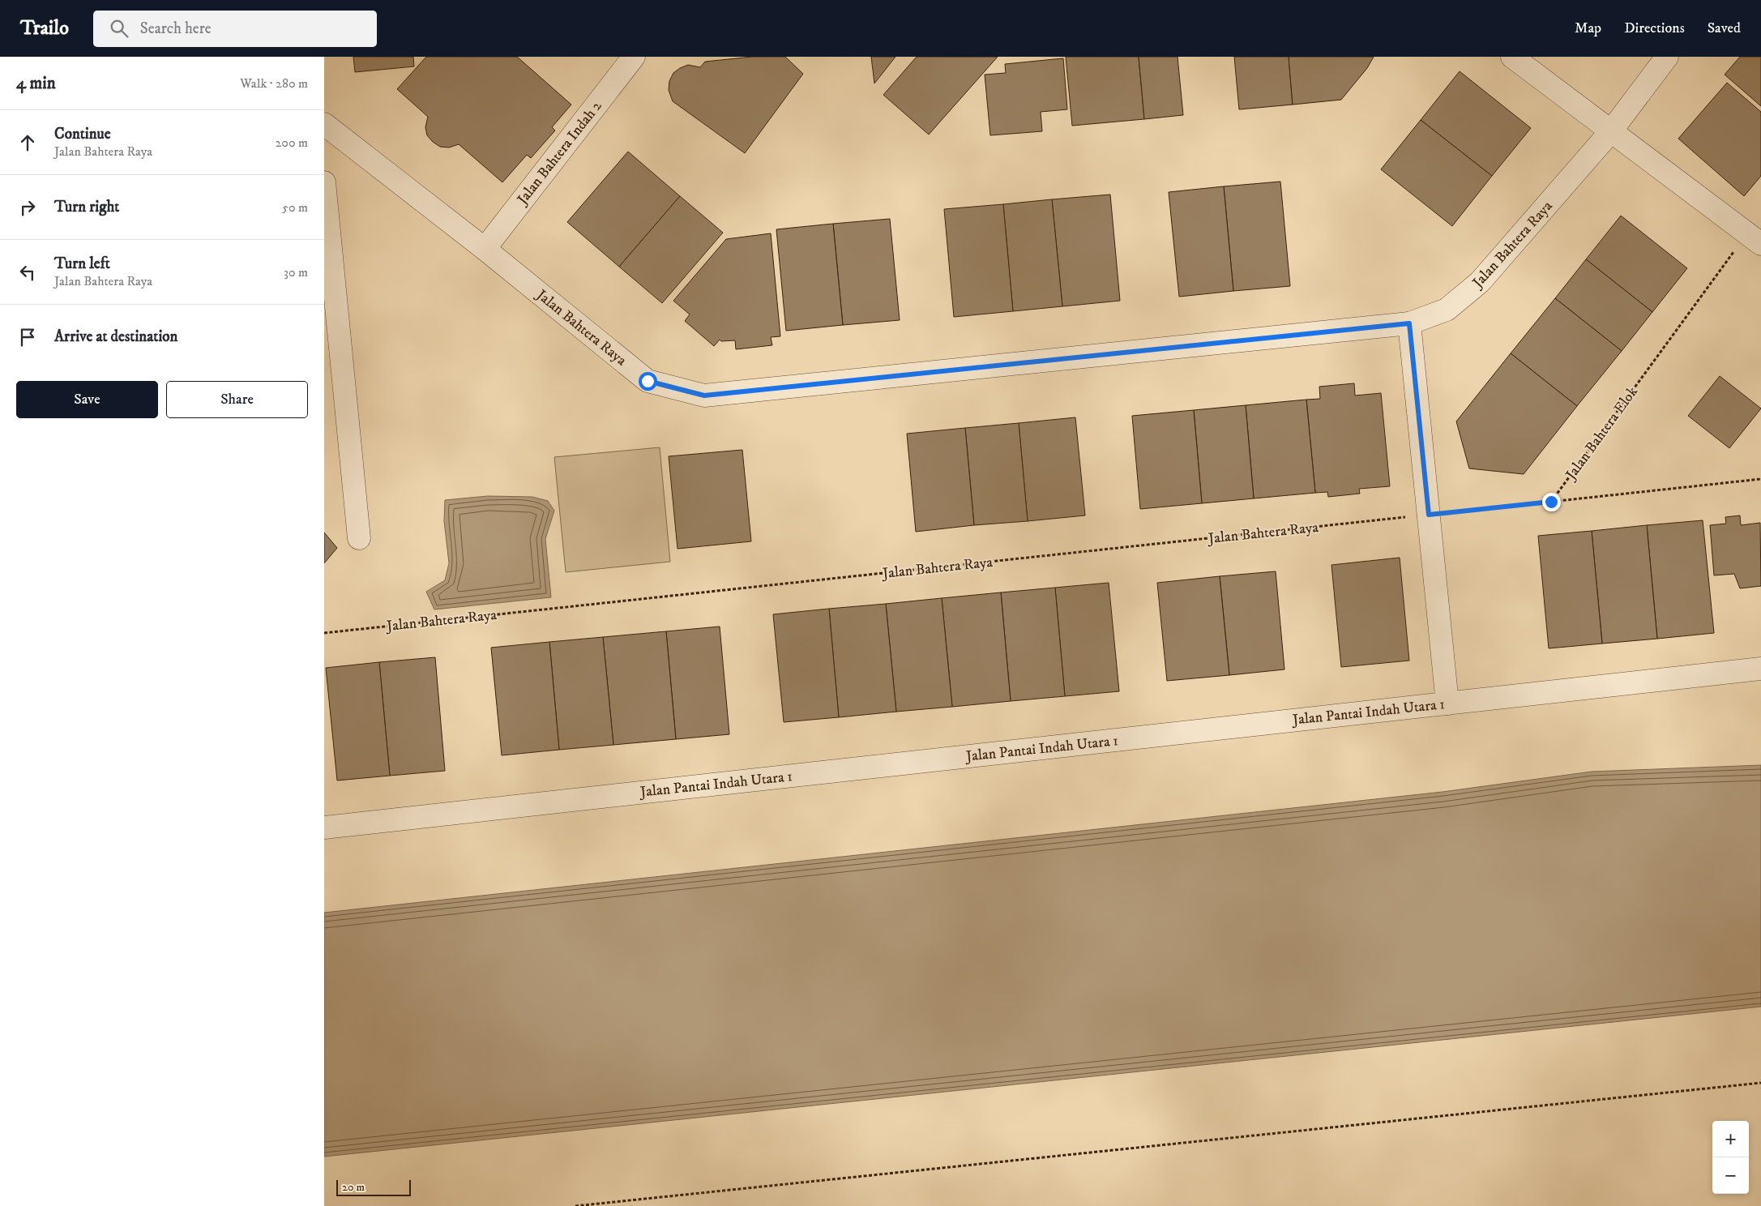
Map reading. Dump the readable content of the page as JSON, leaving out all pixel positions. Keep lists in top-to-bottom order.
{
  "streets": {
    "street": ["Jalan Bahtera Indah 2", "Jalan Bahtera Raya", "Jalan Pantai Indah Utara 1"],
    "path": ["Jalan Bahtera Elok"]
  },
  "crossings": [
    ["Jalan Bahtera Indah 2", "Jalan Bahtera Raya"],
    ["Jalan Bahtera Raya", "Jalan Bahtera Elok"]
  ],
  "scale_bar": "20 m",
  "page": {
    "header": "Trailo",
    "search": "Search here",
    "nav": ["Map", "Directions", "Saved"],
    "heading": ["4 min", "Walk · 280 m"],
    "list": [
      ["Continue", "Jalan Bahtera Raya", "200 m"],
      ["Turn right", "50 m"],
      ["Turn left", "Jalan Bahtera Raya", "30 m"],
      "Arrive at destination"
    ],
    "buttons": ["Save", "Share"],
    "map_buttons": ["+", "−"],
    "scale": "20 m"
  }
}
